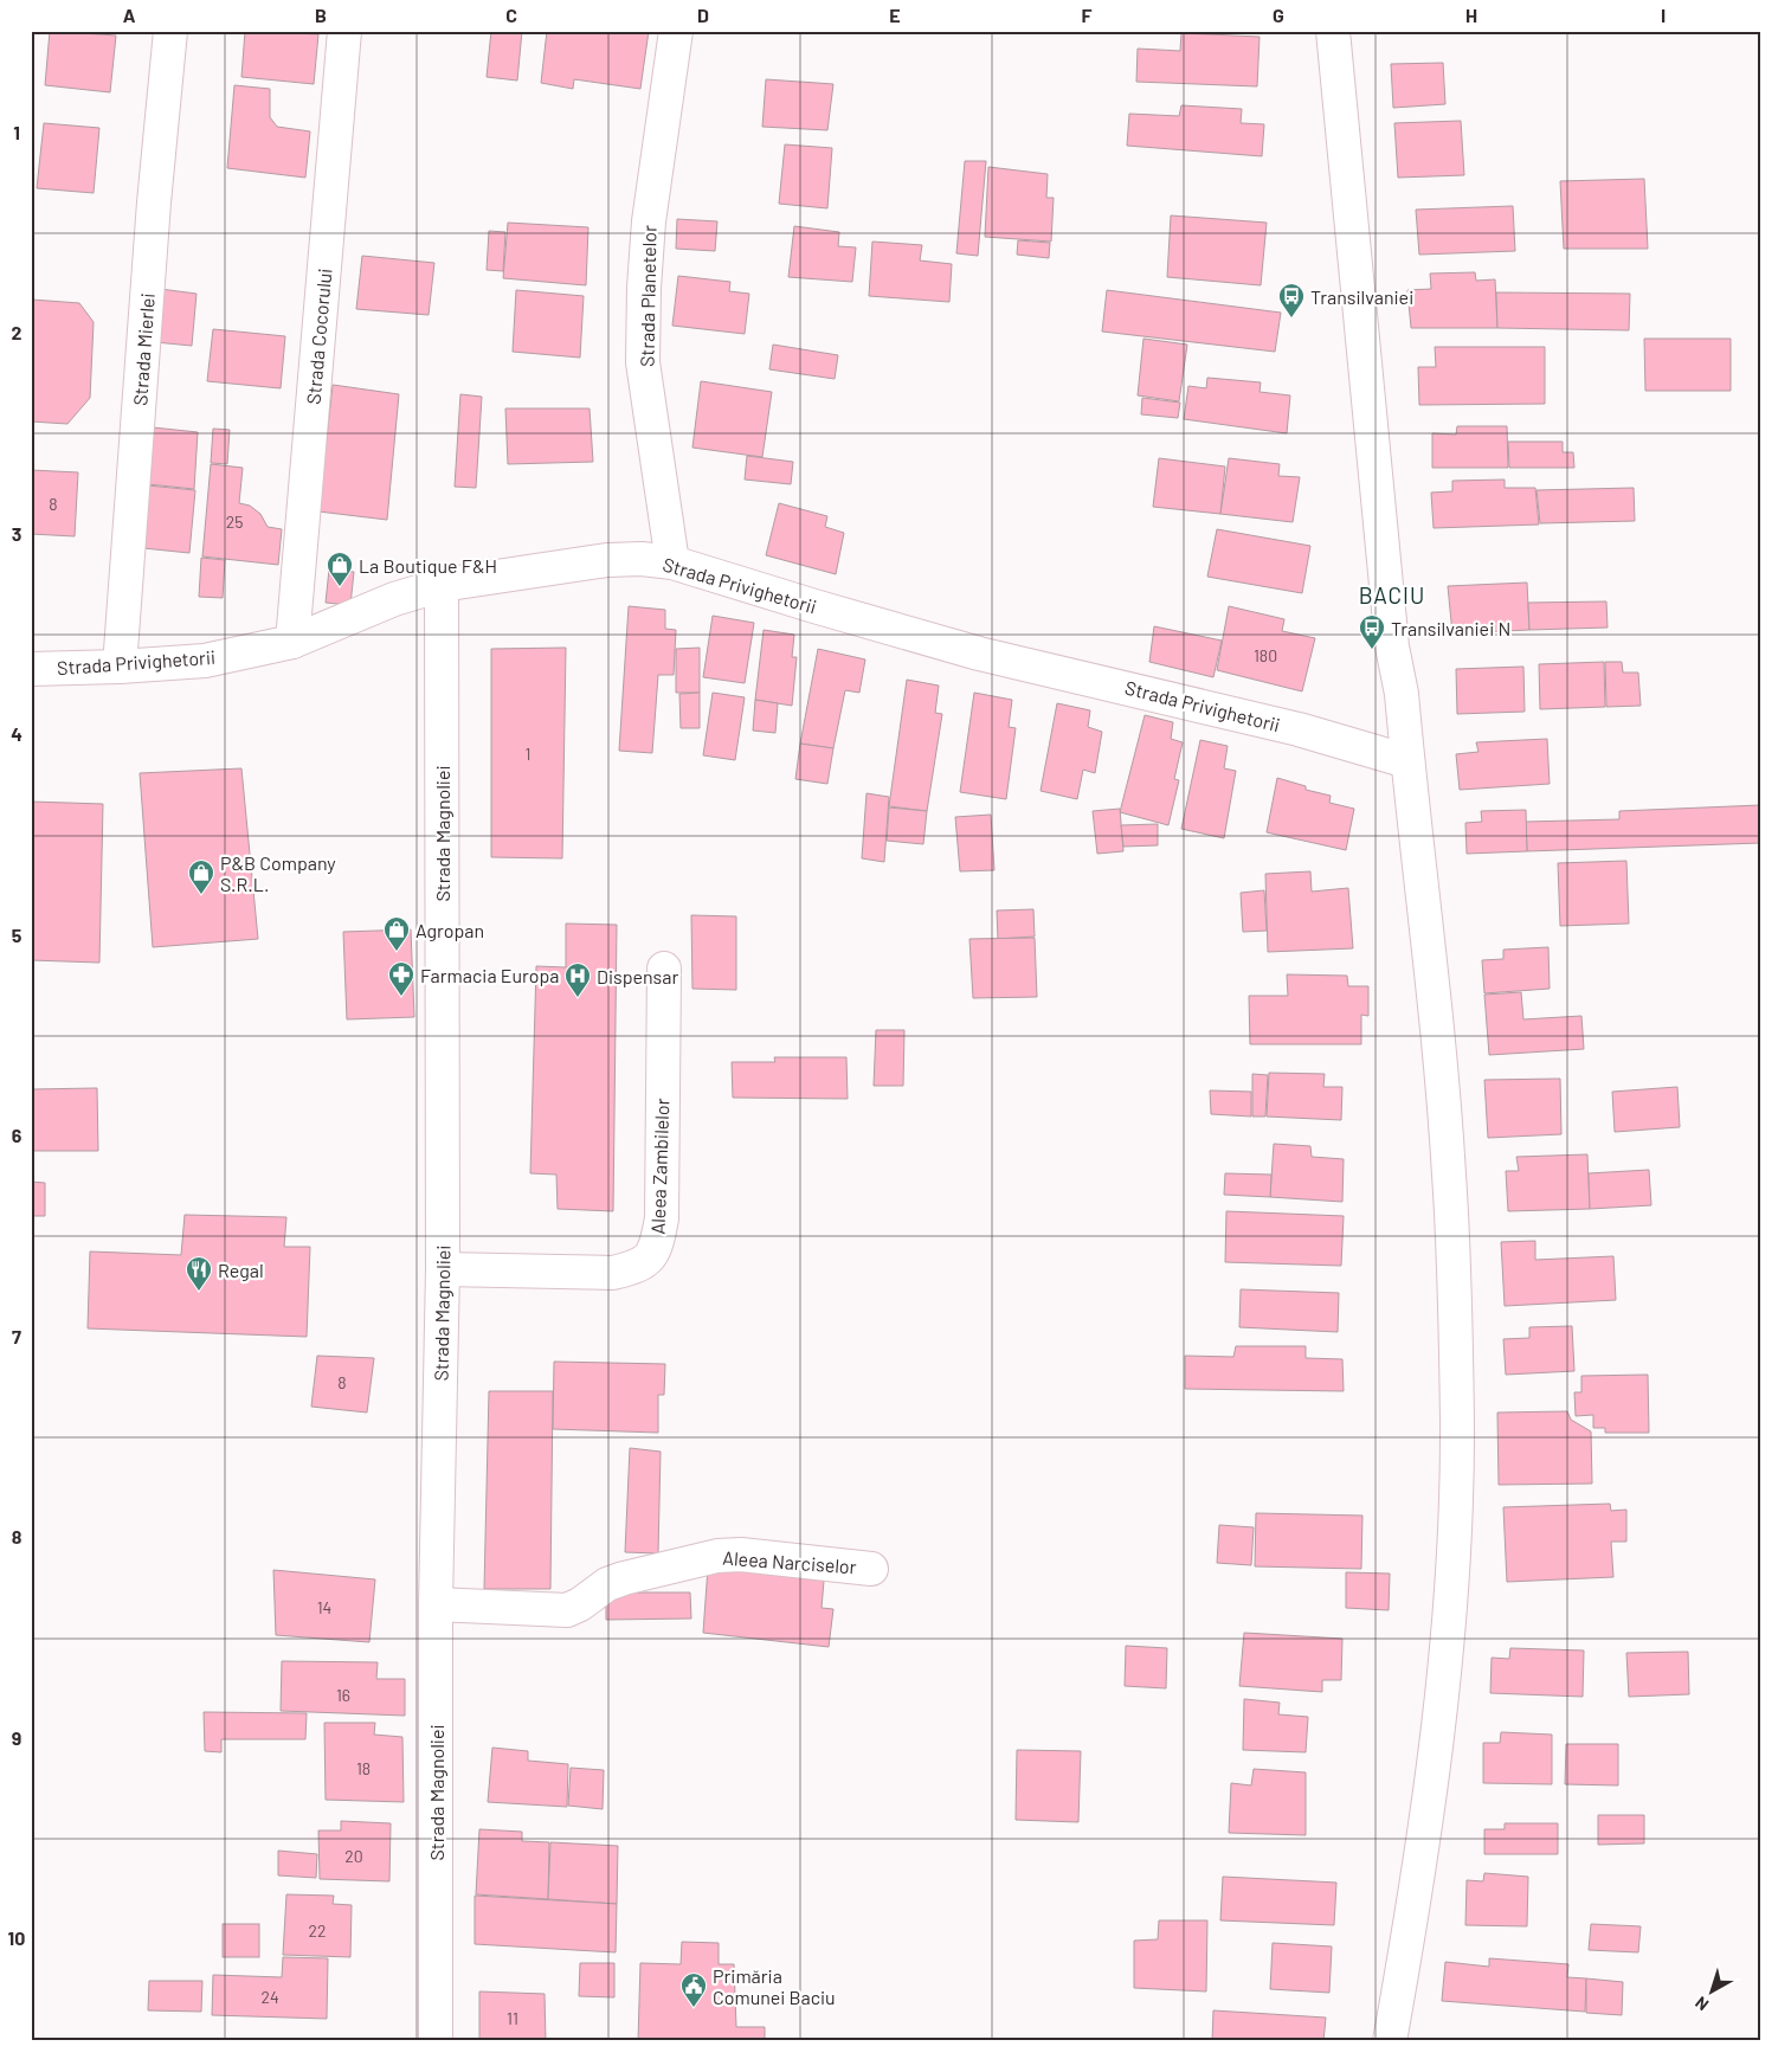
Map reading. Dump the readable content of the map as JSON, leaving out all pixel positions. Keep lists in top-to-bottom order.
{
  "streets": {
    "street": [
      "Strada Planetelor",
      "Strada Cocorului",
      "Strada Mierlei",
      "Strada Privighetorii",
      "Strada Magnoliei",
      "Aleea Zambilelor",
      "Aleea Narciselor"
    ]
  },
  "crossings": [
    ["Strada Planetelor", "Strada Privighetorii"],
    ["Strada Cocorului", "Strada Privighetorii"],
    ["Strada Mierlei", "Strada Privighetorii"],
    ["Strada Privighetorii", "Strada Magnoliei"],
    ["Strada Magnoliei", "Aleea Zambilelor"],
    ["Strada Magnoliei", "Aleea Narciselor"]
  ],
  "districts": ["BACIU"],
  "places": {
    "bus stop": ["Transilvaniei", "Transilvaniei N"],
    "shop": ["La Boutique F&H", "P&B Company S.R.L.", "Agropan"],
    "pharmacy": ["Farmacia Europa"],
    "hospital": ["Dispensar"],
    "restaurant": ["Regal"],
    "public building": ["Primăria Comunei Baciu"]
  },
  "house_numbers": [
    "8",
    "25",
    "180",
    "1",
    "8",
    "14",
    "16",
    "18",
    "20",
    "22",
    "24",
    "11"
  ],
  "north": "bottom left",
  "grid": {
    "columns": [
      "A",
      "B",
      "C",
      "D",
      "E",
      "F",
      "G",
      "H",
      "I"
    ],
    "rows": [
      "1",
      "2",
      "3",
      "4",
      "5",
      "6",
      "7",
      "8",
      "9",
      "10"
    ]
  }
}
